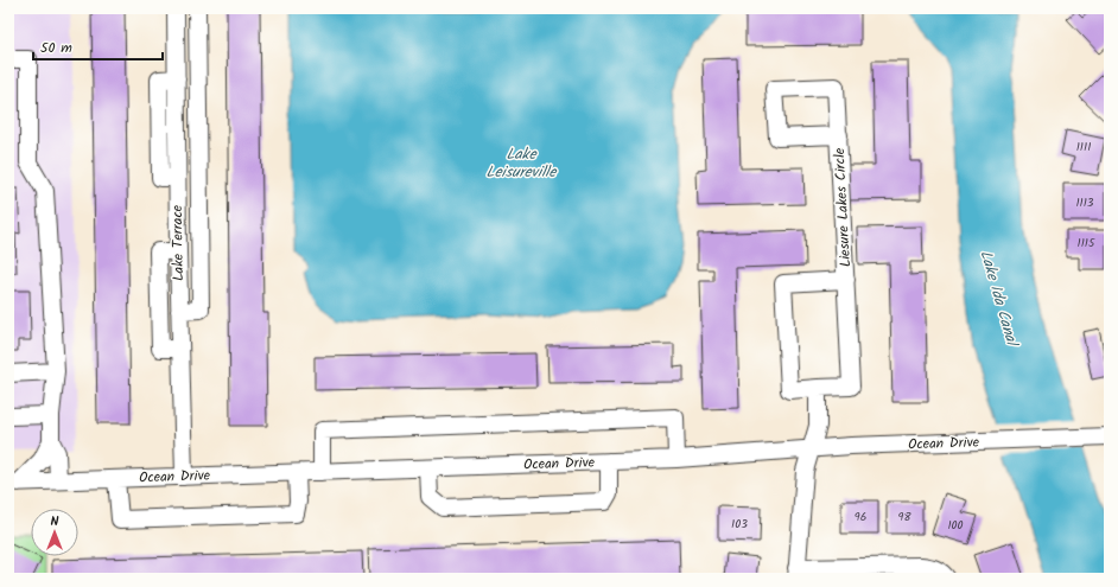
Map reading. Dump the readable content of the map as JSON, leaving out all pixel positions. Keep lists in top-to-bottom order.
{
  "streets": {
    "street": ["Liesure Lakes Circle", "Lake Terrace", "Ocean Drive"]
  },
  "crossings": [
    ["Lake Terrace", "Ocean Drive"]
  ],
  "water": ["Lake Leisureville", "Lake Ida Canal"],
  "house_numbers": [
    "1111",
    "1113",
    "1115",
    "96",
    "98",
    "103",
    "100"
  ],
  "scale_bar": "50 m",
  "north": "top"
}
